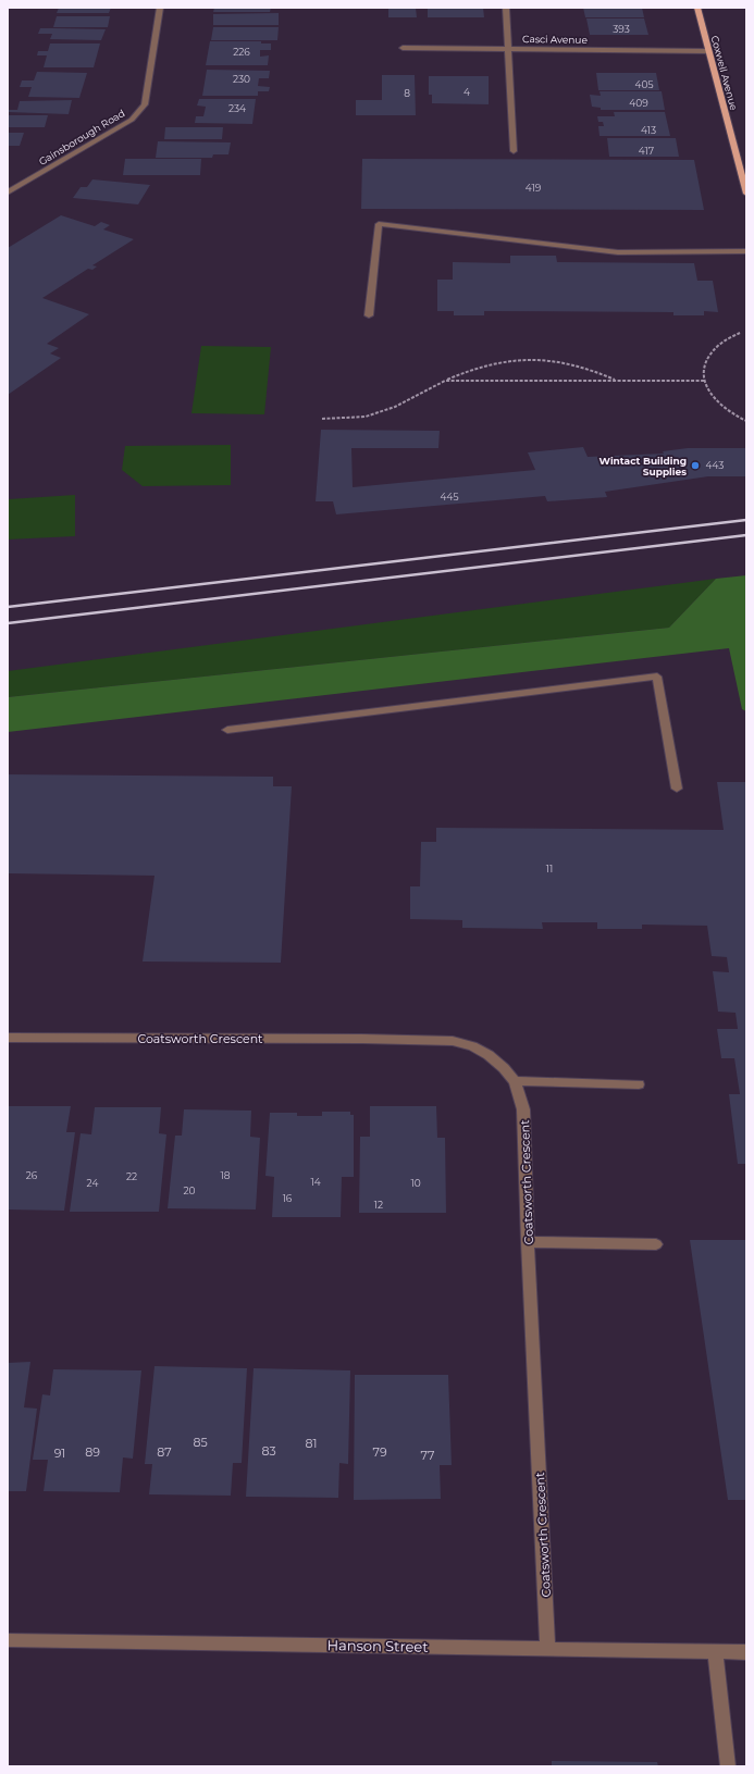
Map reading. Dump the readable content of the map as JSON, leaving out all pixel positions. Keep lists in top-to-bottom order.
{
  "streets": {
    "main road": ["Coxwell Avenue"],
    "street": [
      "Casci Avenue",
      "Gainsborough Road",
      "Coatsworth Crescent",
      "Hanson Street"
    ]
  },
  "crossings": [
    ["Casci Avenue", "Coxwell Avenue"],
    ["Coatsworth Crescent", "Hanson Street"]
  ],
  "places": ["Wintact Building Supplies"],
  "house_numbers": [
    "393",
    "226",
    "230",
    "405",
    "4",
    "8",
    "409",
    "234",
    "413",
    "417",
    "419",
    "443",
    "445",
    "11",
    "26",
    "18",
    "22",
    "14",
    "24",
    "10",
    "20",
    "16",
    "12",
    "85",
    "81",
    "83",
    "89",
    "87",
    "79",
    "91",
    "77"
  ]
}
